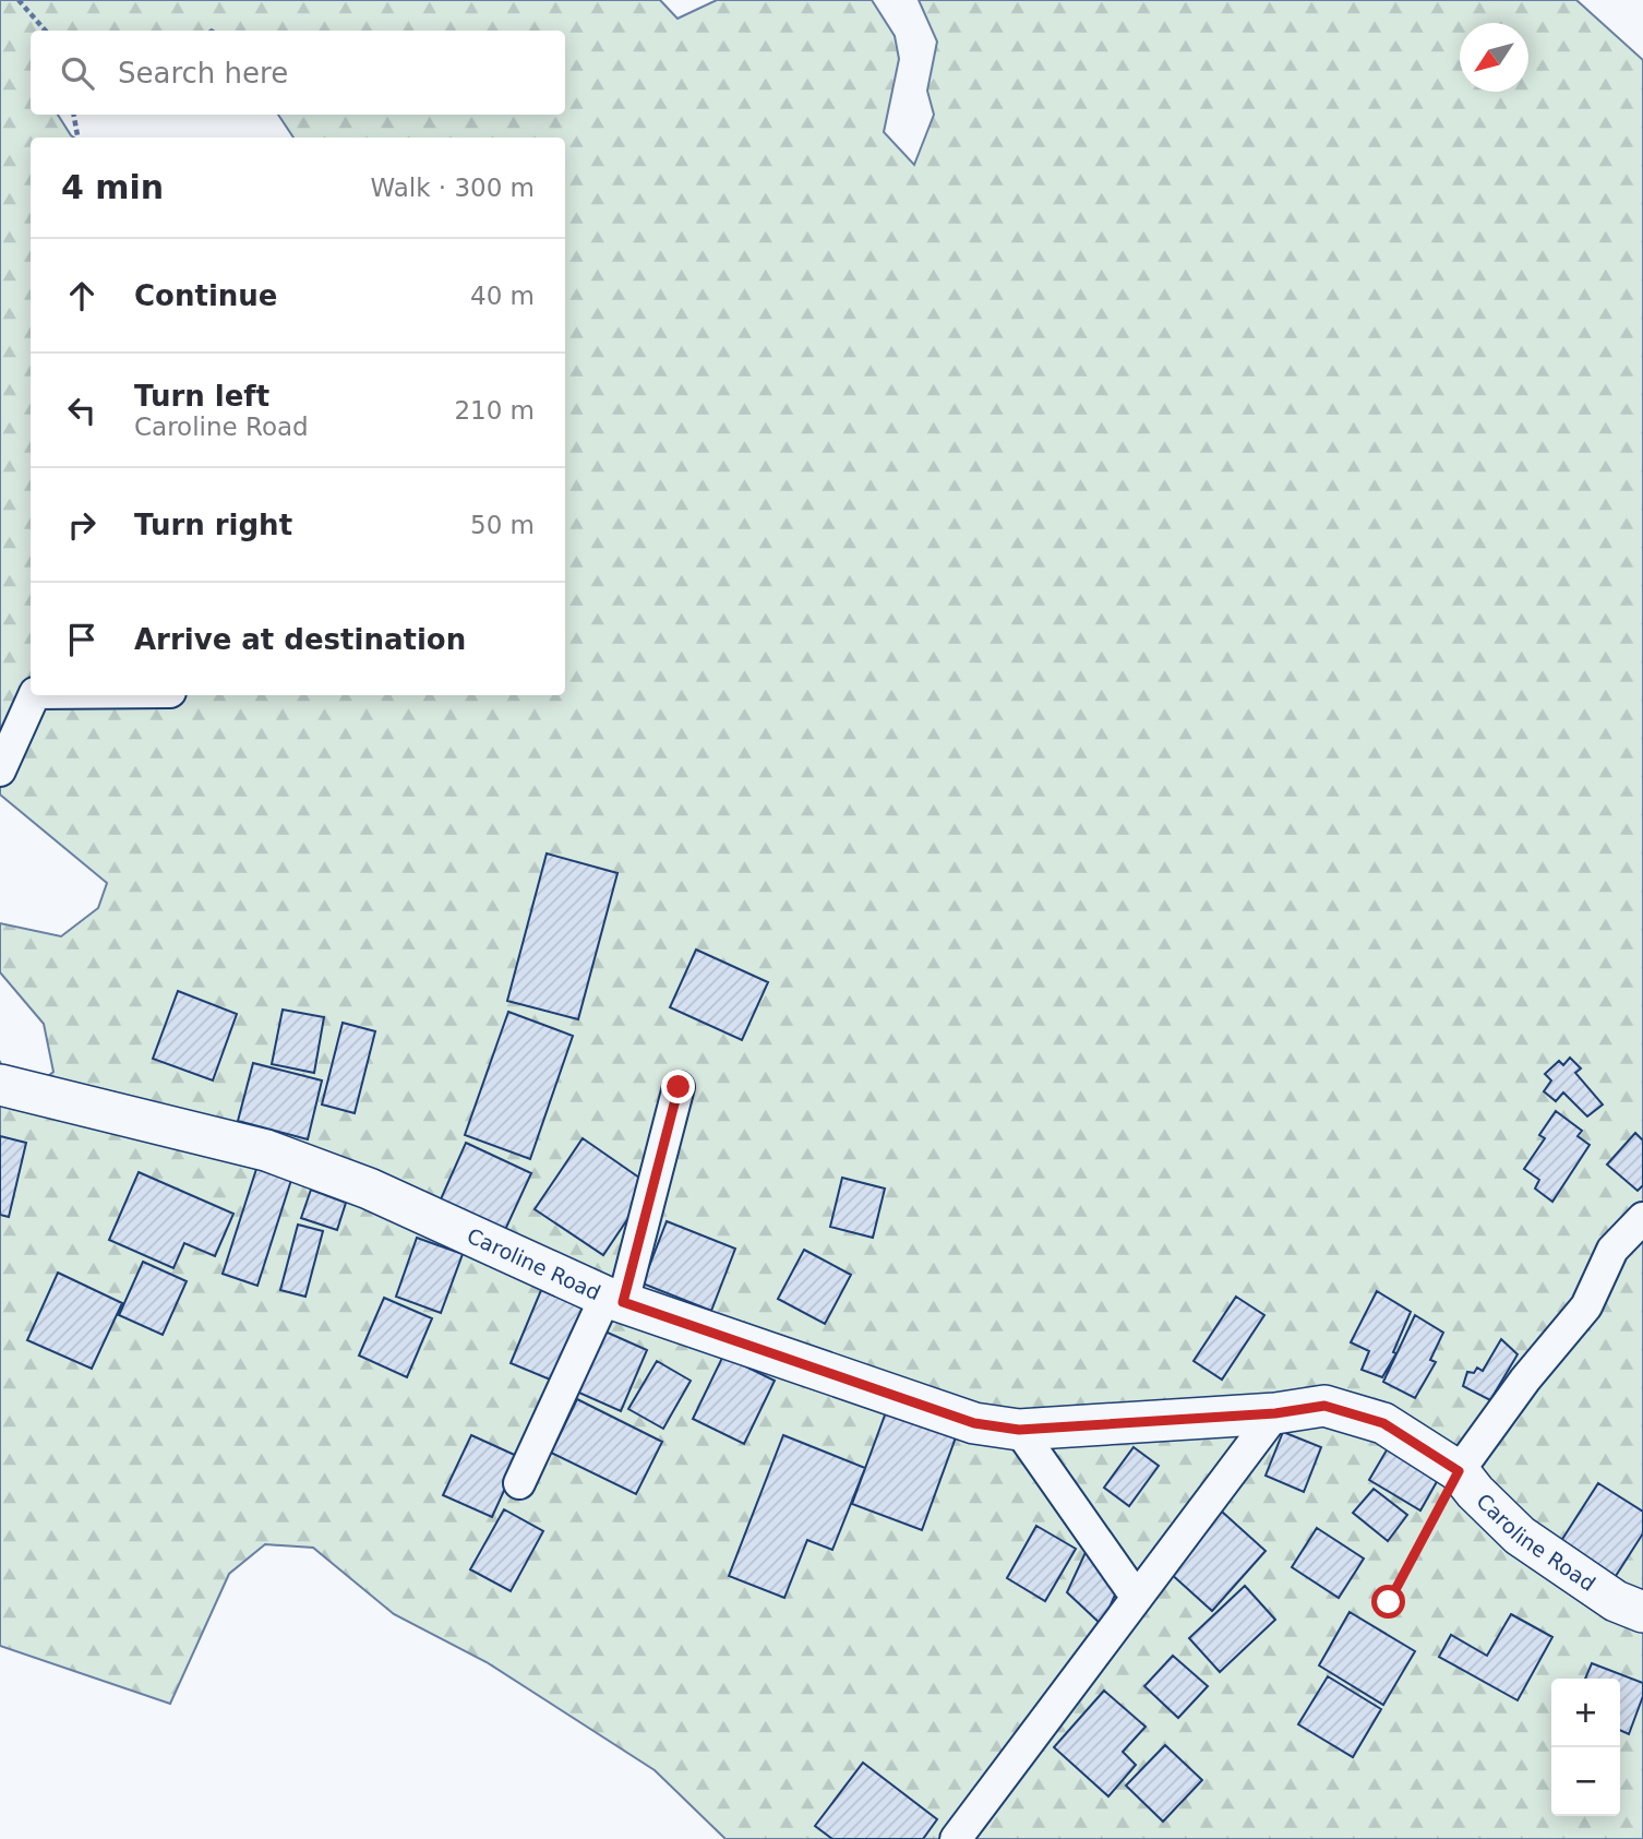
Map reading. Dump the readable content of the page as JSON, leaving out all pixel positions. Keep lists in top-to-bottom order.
{
  "streets": {
    "main road": ["Caroline Road"]
  },
  "north": "bottom left",
  "page": {
    "search": "Search here",
    "heading": ["4 min", "Walk · 300 m"],
    "list": [
      ["Continue", "40 m"],
      ["Turn left", "Caroline Road", "210 m"],
      ["Turn right", "50 m"],
      "Arrive at destination"
    ],
    "map_buttons": ["+", "−"]
  }
}
